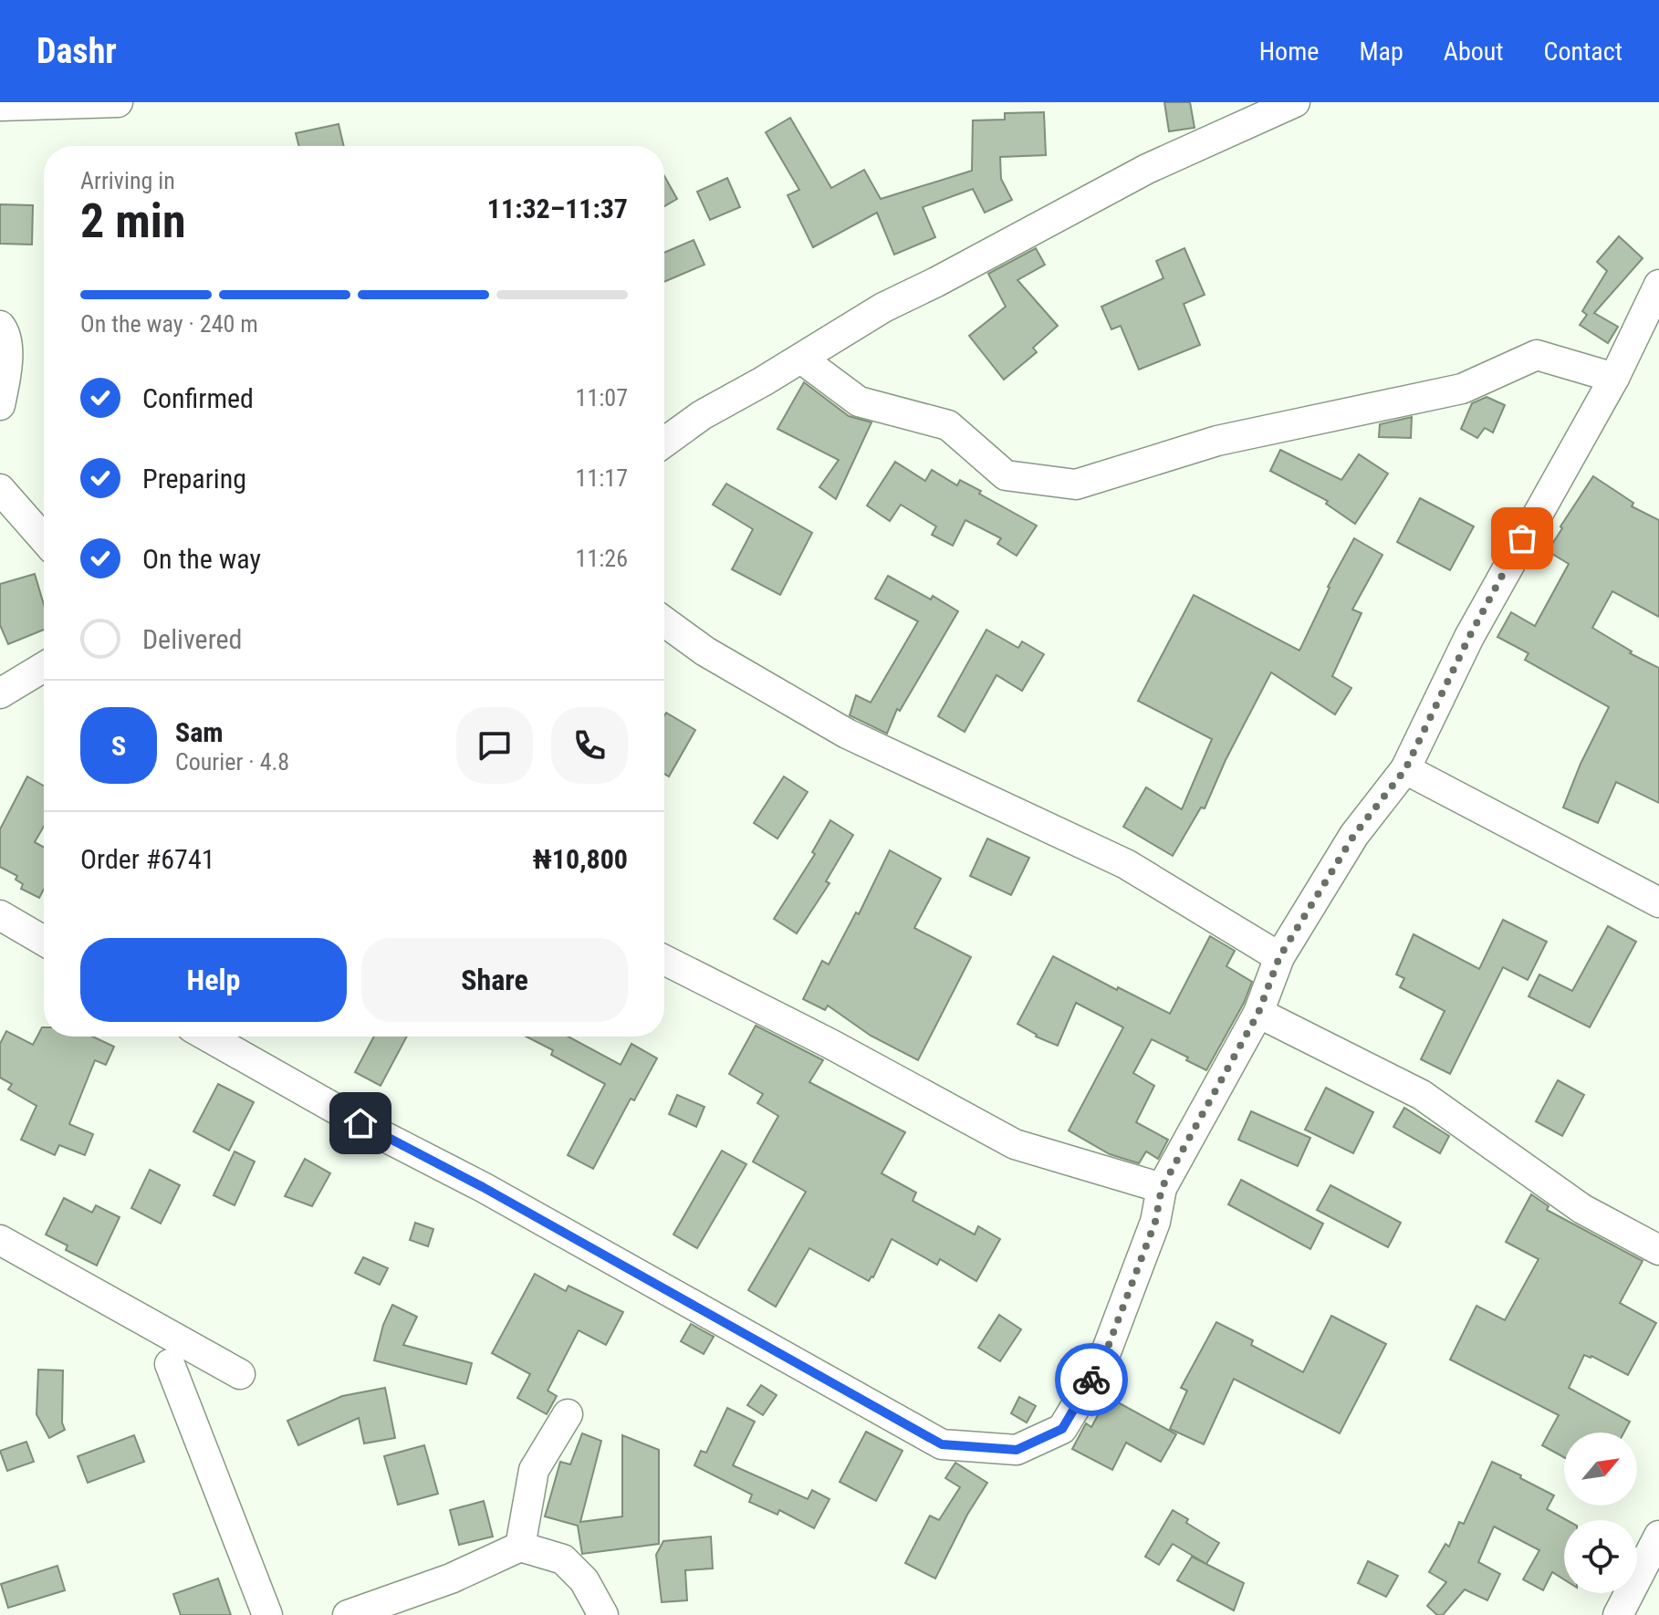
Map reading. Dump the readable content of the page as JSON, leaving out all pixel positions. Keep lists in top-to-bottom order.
{
  "north": "top right",
  "page": {
    "header": "Dashr",
    "nav": [
      "Home",
      "Map",
      "About",
      "Contact"
    ],
    "heading": ["2 min", "Arriving in", "11:32–11:37"],
    "panel": [
      "Sam",
      "Courier · 4.8",
      "Order #6741",
      "₦10,800"
    ],
    "bar": "On the way · 240 m",
    "list": [
      ["Confirmed", "11:07"],
      ["Preparing", "11:17"],
      ["On the way", "11:26"],
      "Delivered"
    ],
    "round": "S",
    "buttons": ["Help", "Share"]
  }
}
